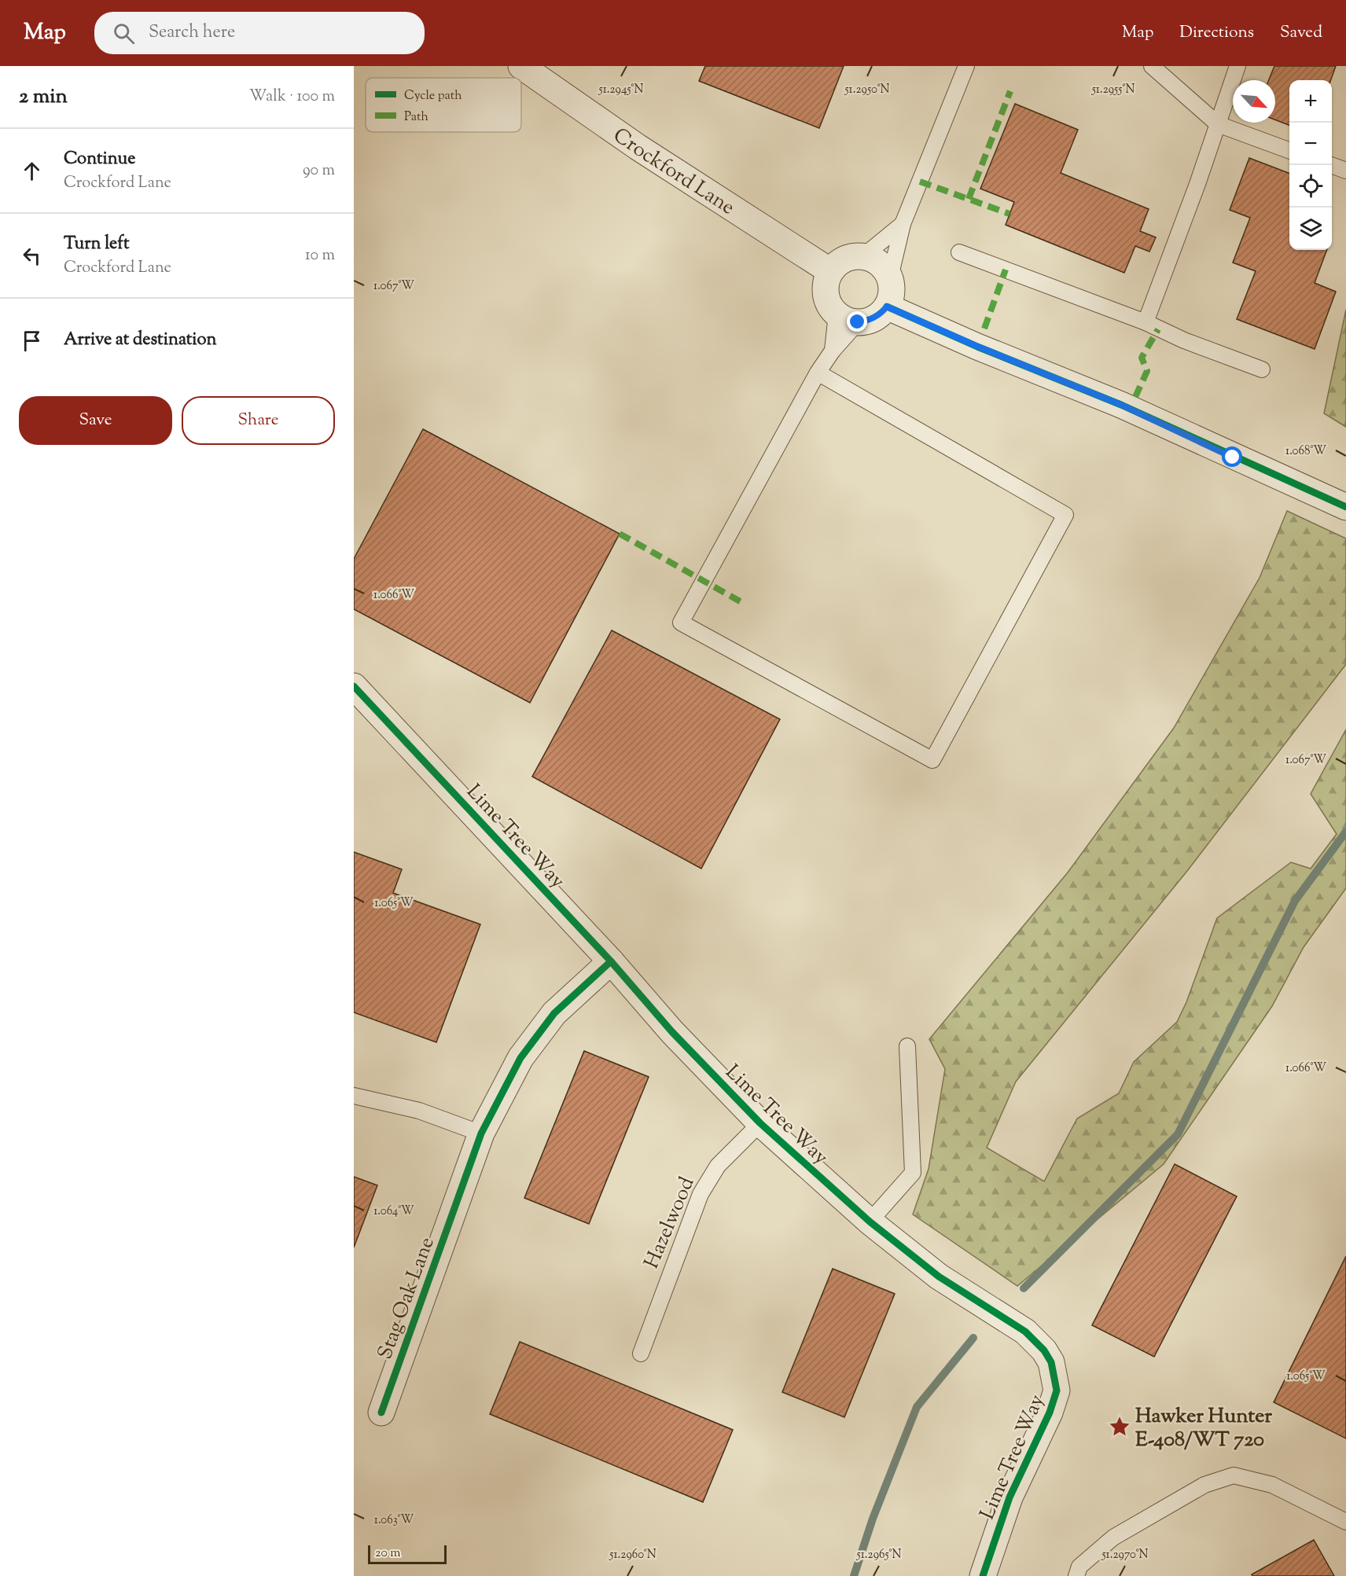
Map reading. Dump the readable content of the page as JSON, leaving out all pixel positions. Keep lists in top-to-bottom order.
{
  "streets": {
    "street": ["Crockford Lane", "Lime Tree Way", "Stag Oak Lane"],
    "lane": ["Hazelwood"]
  },
  "crossings": [
    ["Lime Tree Way", "Hazelwood"],
    ["Lime Tree Way", "Stag Oak Lane"]
  ],
  "places": {
    "place": ["Hawker Hunter E-408/WT 720"]
  },
  "legend": ["Cycle path", "Path"],
  "scale_bar": "20 m",
  "north": "bottom right",
  "page": {
    "header": "Map",
    "search": "Search here",
    "nav": ["Map", "Directions", "Saved"],
    "heading": ["2 min", "Walk · 100 m"],
    "map_buttons": ["+", "−"],
    "list": [
      ["Continue", "Crockford Lane", "90 m"],
      ["Turn left", "Crockford Lane", "10 m"],
      "Arrive at destination"
    ],
    "buttons": ["Save", "Share"],
    "scale": "20 m"
  },
  "coordinates": [
    "51.2945°N",
    "51.2950°N",
    "51.2955°N",
    "1.067°W",
    "1.068°W",
    "1.066°W",
    "1.065°W",
    "1.064°W",
    "1.063°W",
    "51.2960°N",
    "51.2965°N",
    "51.2970°N"
  ]
}
